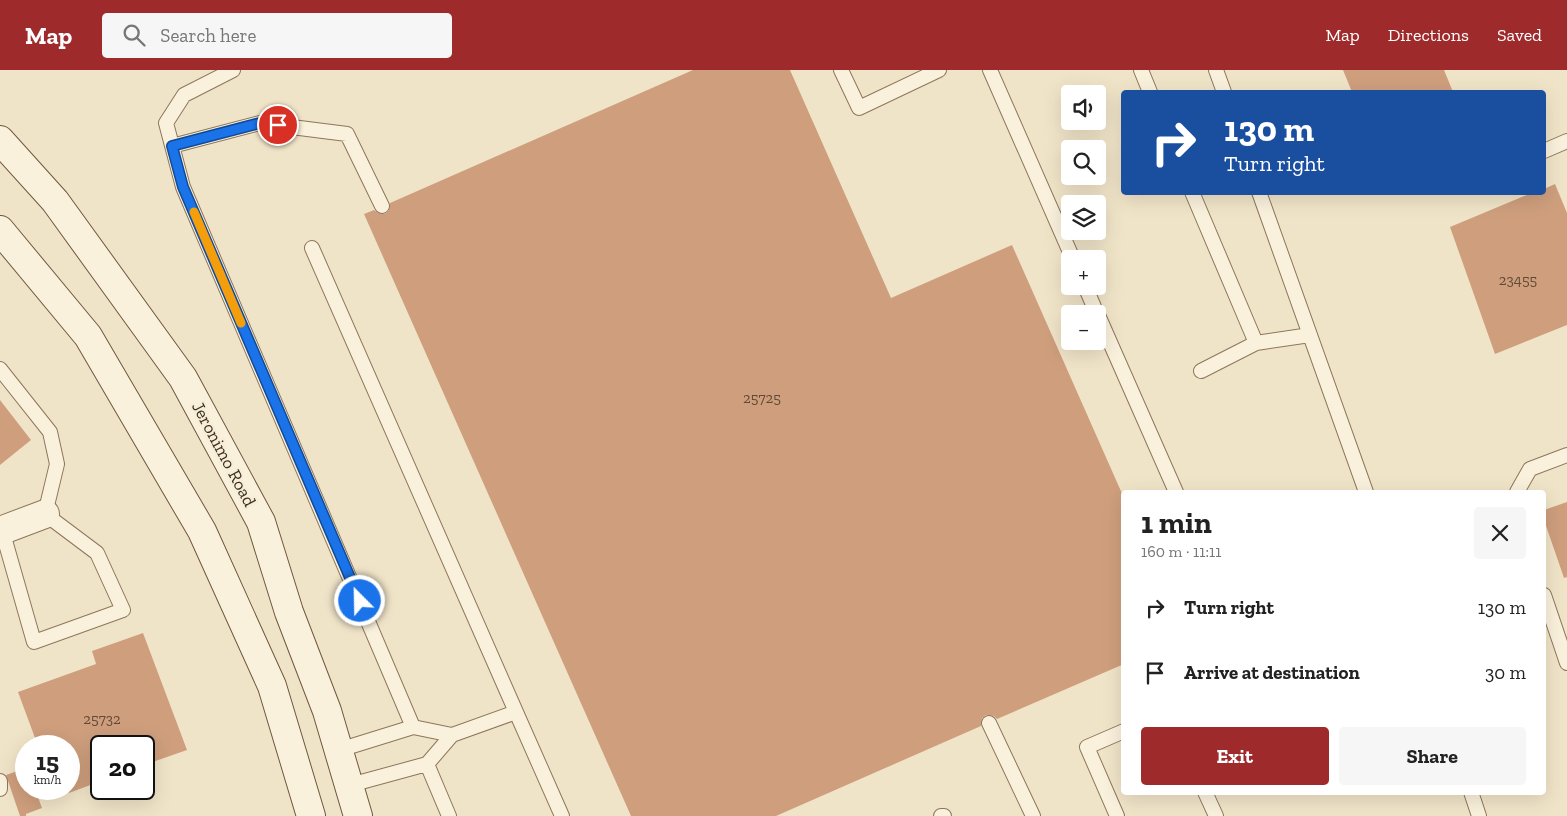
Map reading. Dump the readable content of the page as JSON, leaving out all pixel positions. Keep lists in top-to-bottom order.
{
  "streets": {
    "main road": ["Jeronimo Road"]
  },
  "house_numbers": ["23455", "25725", "25732"],
  "page": {
    "header": "Map",
    "search": "Search here",
    "nav": ["Map", "Directions", "Saved"],
    "map_buttons": ["+", "−"],
    "turn": ["130 m", "Turn right"],
    "heading": ["1 min", "160 m · 11:11"],
    "list": [
      {
        "name": "Turn right",
        "value": "130 m"
      },
      {
        "name": "Arrive at destination",
        "value": "30 m"
      }
    ],
    "buttons": ["Exit", "Share"],
    "speed": "15 km/h",
    "limit": "20"
  }
}
